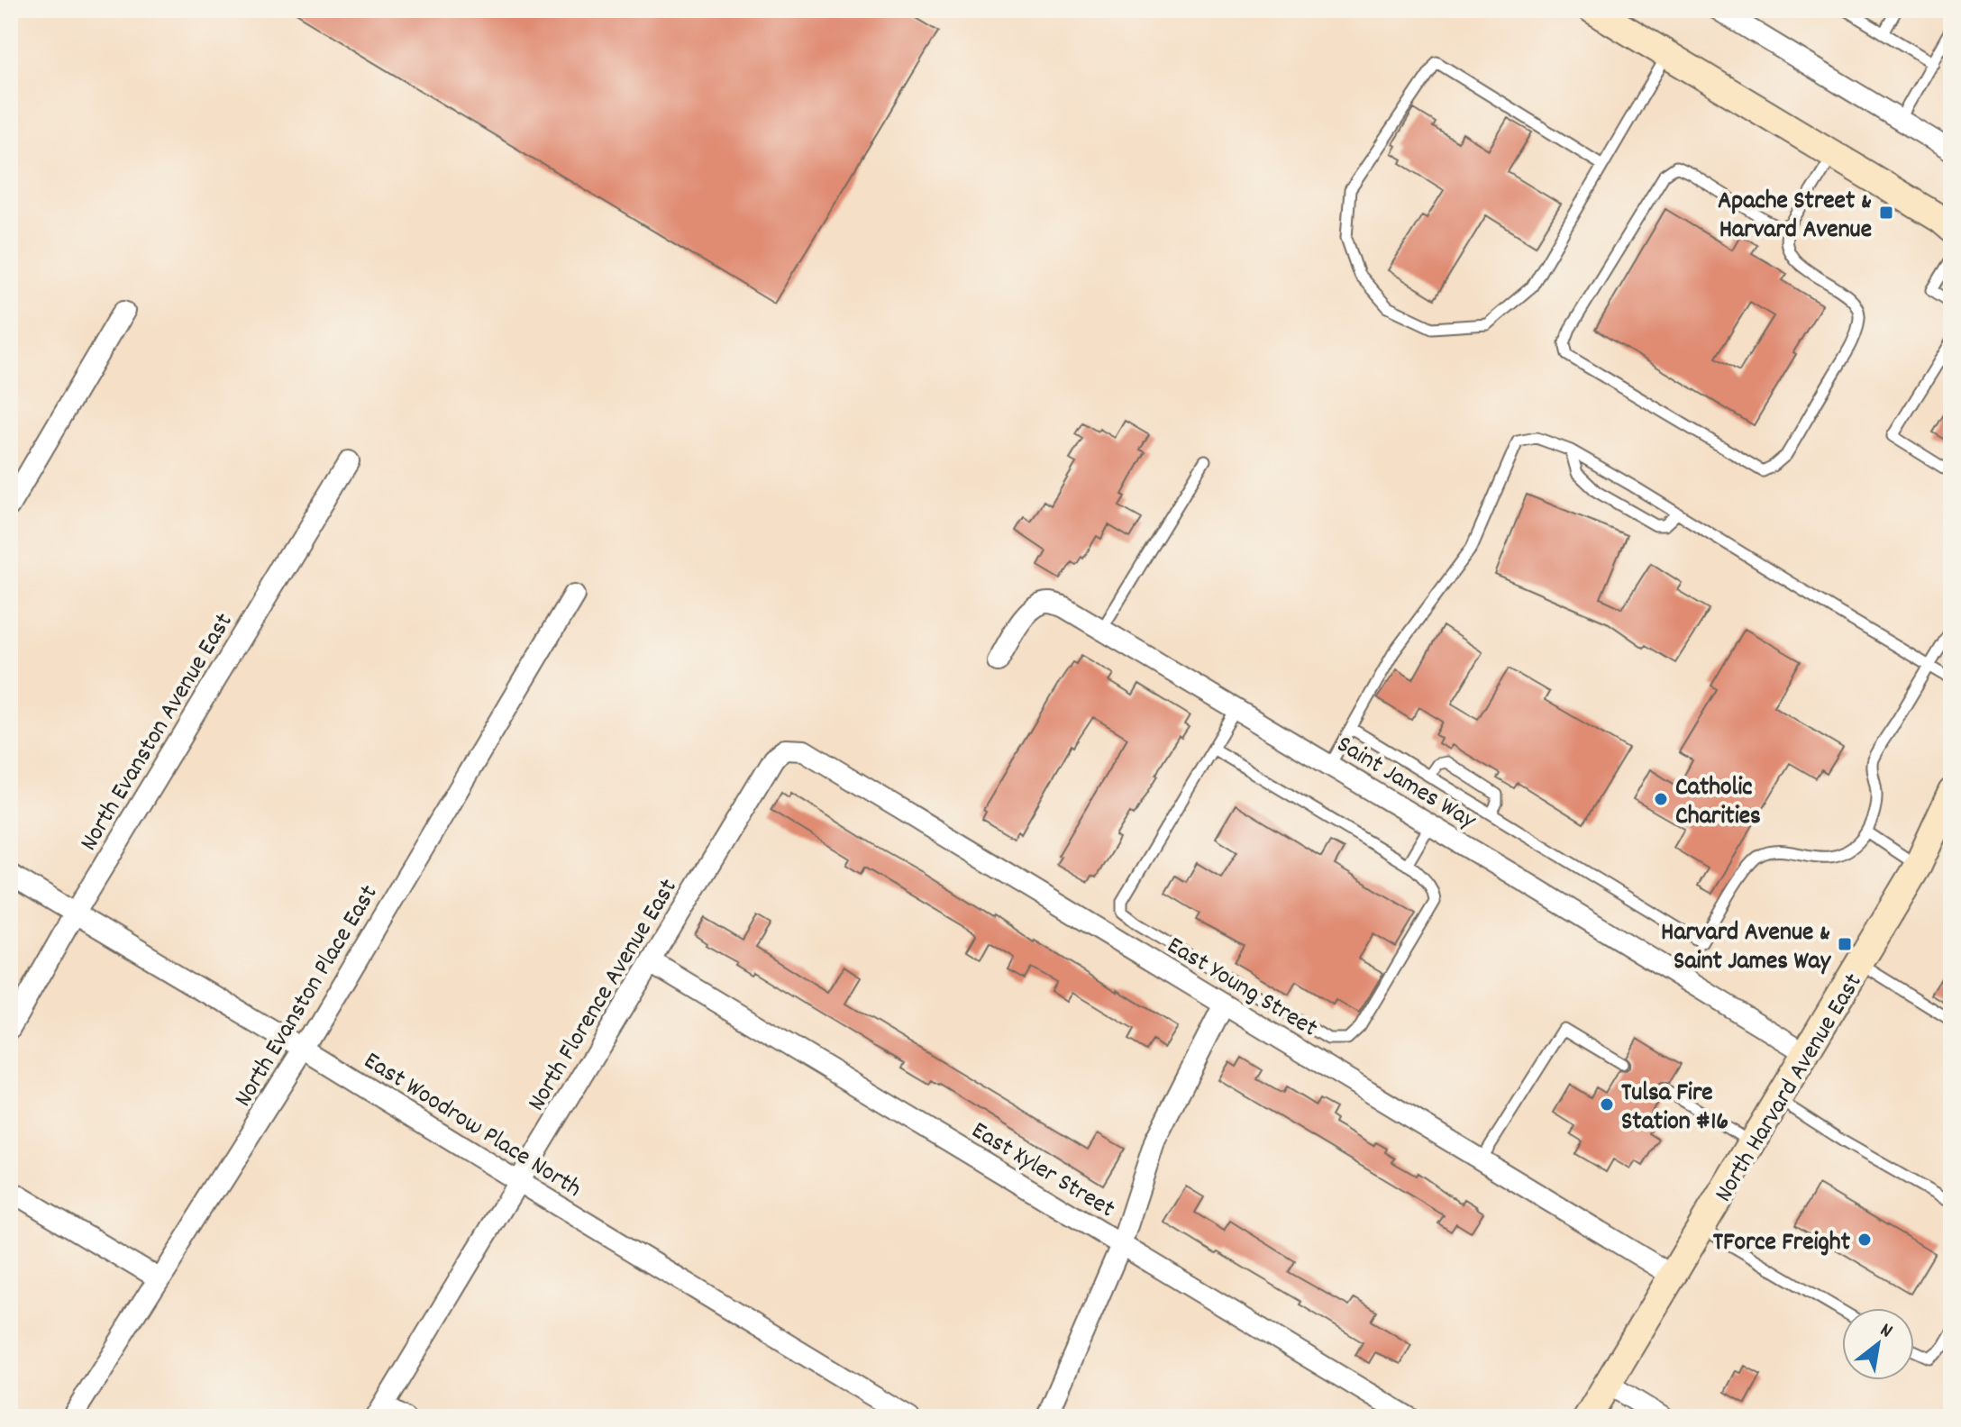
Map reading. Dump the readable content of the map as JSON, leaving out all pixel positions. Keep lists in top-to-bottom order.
{
  "streets": {
    "main road": ["North Harvard Avenue East"],
    "street": [
      "North Evanston Avenue East",
      "Saint James Way",
      "East Young Street",
      "North Florence Avenue East",
      "North Evanston Place East",
      "East Woodrow Place North",
      "East Xyler Street"
    ]
  },
  "crossings": [
    ["North Evanston Avenue East", "East Woodrow Place North"],
    ["Saint James Way", "North Harvard Avenue East"],
    ["East Young Street", "North Florence Avenue East"],
    ["East Young Street", "North Harvard Avenue East"],
    ["North Florence Avenue East", "East Woodrow Place North"],
    ["North Florence Avenue East", "East Xyler Street"],
    ["North Evanston Place East", "East Woodrow Place North"]
  ],
  "places": {
    "transit": ["Apache Street & Harvard Avenue", "Harvard Avenue & Saint James Way"],
    "other": ["Catholic Charities", "Tulsa Fire Station #16", "TForce Freight"]
  },
  "north": "top right"
}
